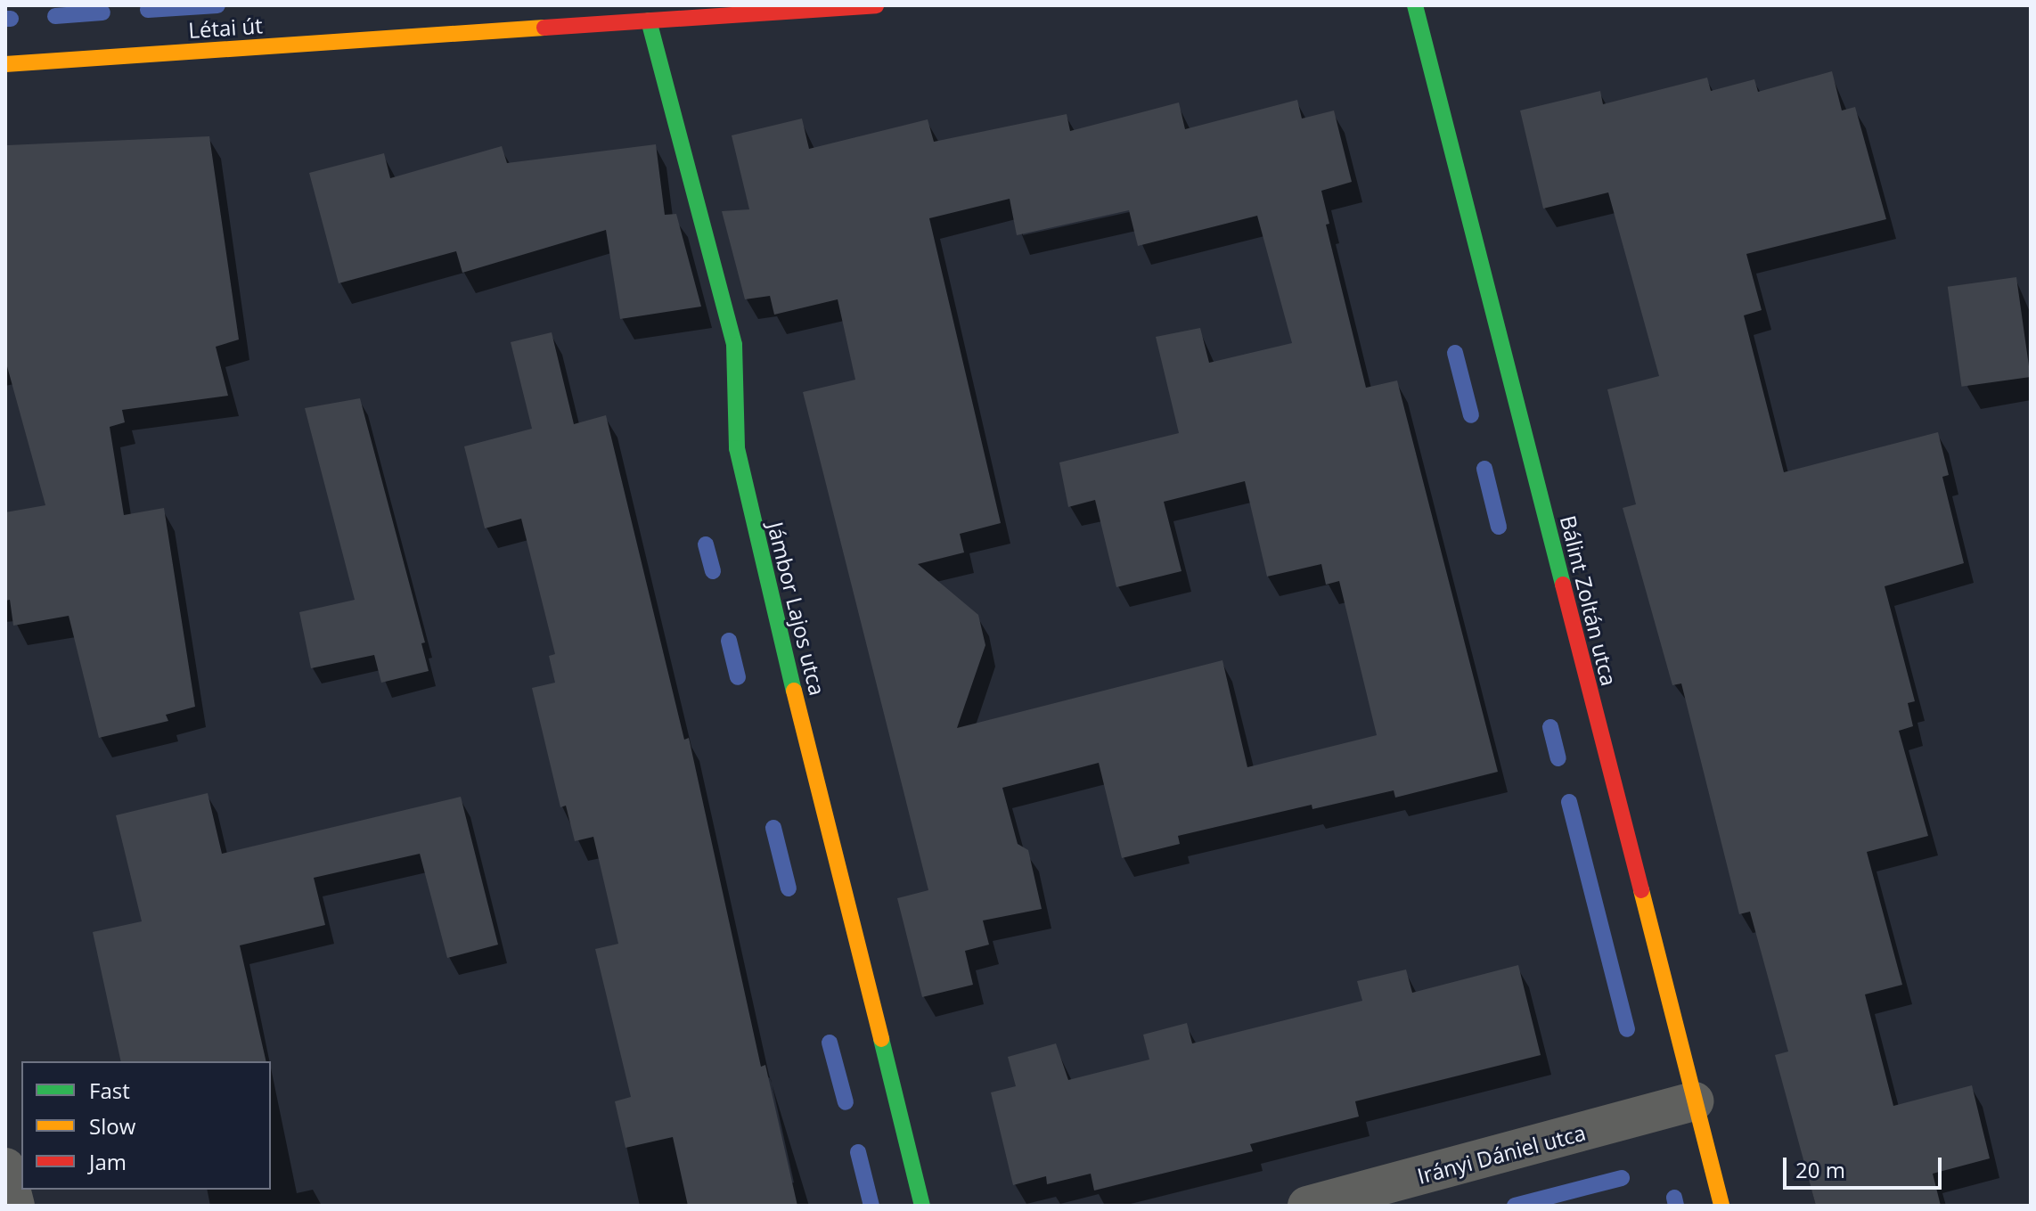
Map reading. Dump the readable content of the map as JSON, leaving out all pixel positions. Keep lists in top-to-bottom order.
{
  "streets": {
    "street": [
      "Létai út",
      "Bálint Zoltán utca",
      "Jámbor Lajos utca",
      "Irányi Dániel utca"
    ]
  },
  "crossings": [
    ["Létai út", "Jámbor Lajos utca"],
    ["Bálint Zoltán utca", "Irányi Dániel utca"]
  ],
  "legend": ["Fast", "Slow", "Jam"],
  "scale_bar": "20 m"
}
